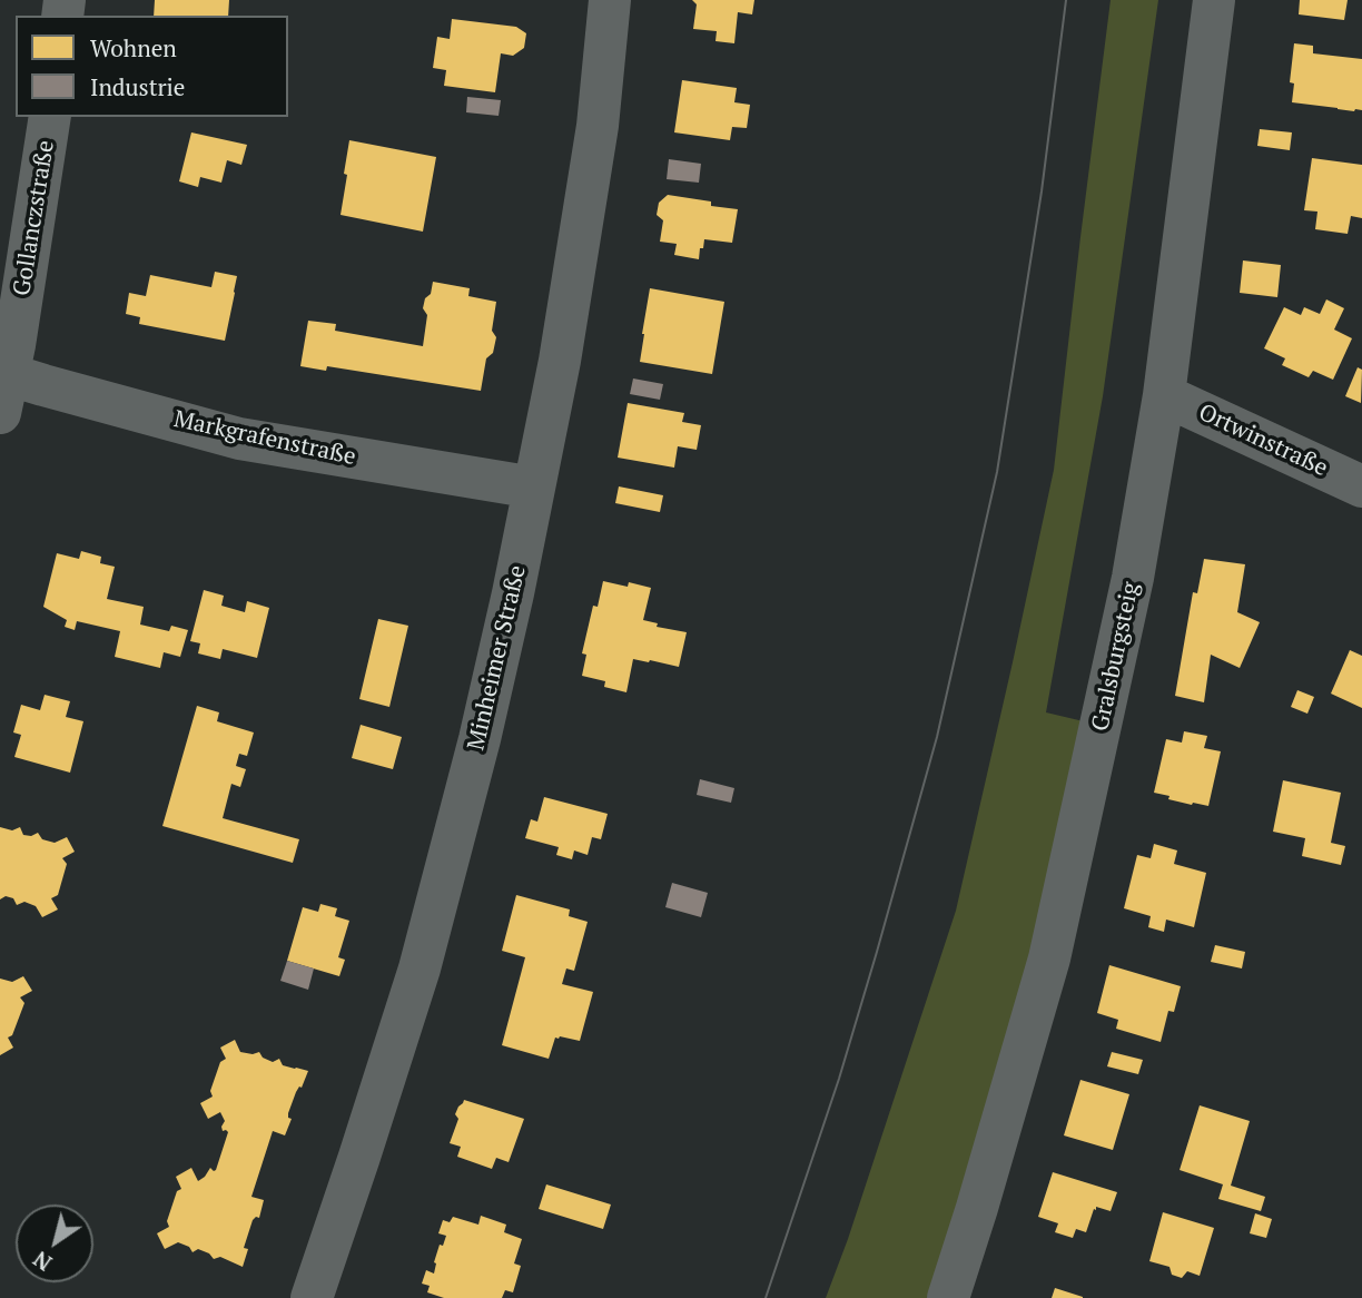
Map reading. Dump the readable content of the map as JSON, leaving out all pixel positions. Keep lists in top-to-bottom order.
{
  "streets": {
    "street": [
      "Gollanczstraße",
      "Markgrafenstraße",
      "Ortwinstraße",
      "Gralsburgsteig",
      "Minheimer Straße"
    ]
  },
  "crossings": [
    ["Gollanczstraße", "Markgrafenstraße"],
    ["Markgrafenstraße", "Minheimer Straße"],
    ["Ortwinstraße", "Gralsburgsteig"]
  ],
  "legend": ["Wohnen", "Industrie"],
  "north": "bottom left"
}
